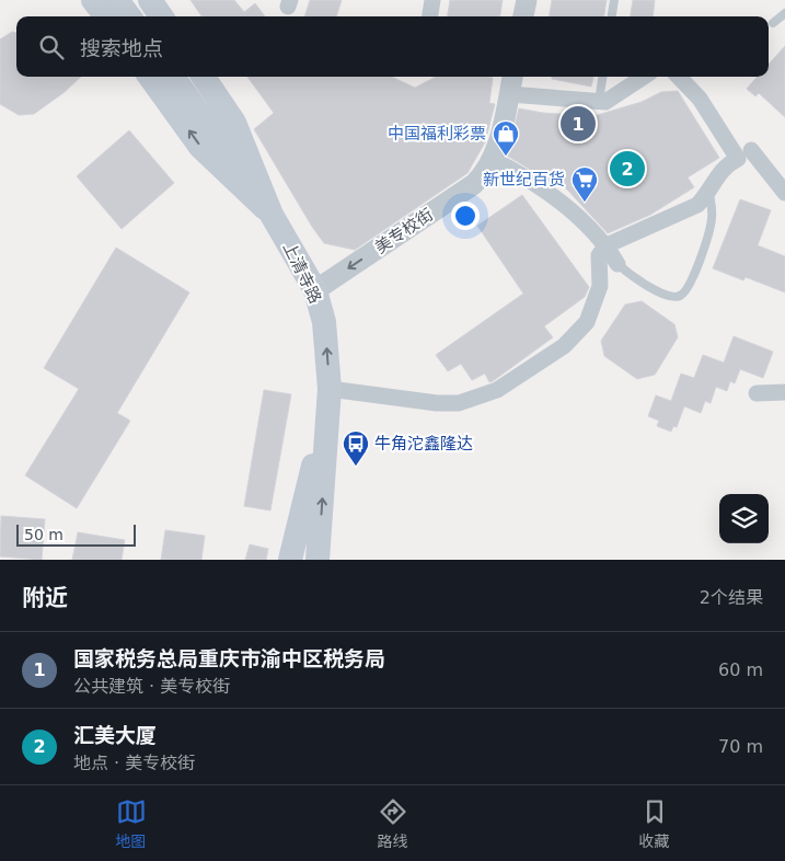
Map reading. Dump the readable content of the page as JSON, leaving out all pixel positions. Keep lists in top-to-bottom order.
{
  "streets": {
    "main road": ["上清寺路"],
    "street": ["美专校街"]
  },
  "crossings": [
    ["美专校街", "上清寺路"]
  ],
  "one_way": ["美专校街"],
  "places": {
    "shop": ["中国福利彩票"],
    "supermarket": ["新世纪百货"],
    "bus stop": ["牛角沱鑫隆达"]
  },
  "scale_bar": "50 m",
  "page": {
    "search": "搜索地点",
    "pins": ["1", "2"],
    "scale": "50 m",
    "heading": ["附近", "2个结果"],
    "list": [
      {
        "mark": "1",
        "name": "国家税务总局重庆市渝中区税务局",
        "note": "公共建筑 · 美专校街",
        "value": "60 m"
      },
      {
        "mark": "2",
        "name": "汇美大厦",
        "note": "地点 · 美专校街",
        "value": "70 m"
      }
    ],
    "nav": ["地图", "路线", "收藏"]
  }
}
